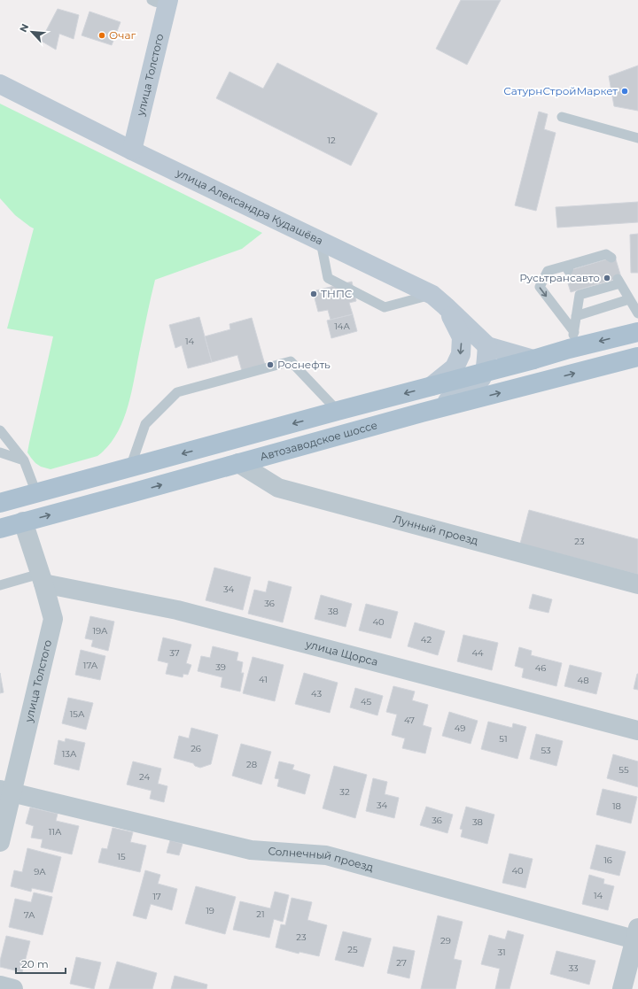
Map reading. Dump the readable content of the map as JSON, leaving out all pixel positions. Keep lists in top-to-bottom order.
{
  "streets": {
    "main road": ["улица Толстого", "улица Александра Кудашёва", "Автозаводское шоссе"],
    "street": ["Лунный проезд", "улица Щорса", "Солнечный проезд"]
  },
  "crossings": [
    ["улица Толстого", "улица Александра Кудашёва"],
    ["улица Толстого", "Автозаводское шоссе"],
    ["улица Толстого", "улица Щорса"],
    ["улица Толстого", "Солнечный проезд"],
    ["Автозаводское шоссе", "Лунный проезд"]
  ],
  "places": [
    "Очаг",
    "СатурнСтройМаркет",
    "Русьтрансавто",
    "ТНПС",
    "Роснефть"
  ],
  "house_numbers": [
    "12",
    "14А",
    "14",
    "23",
    "34",
    "36",
    "38",
    "40",
    "19А",
    "42",
    "37",
    "44",
    "17А",
    "39",
    "46",
    "41",
    "48",
    "43",
    "45",
    "15А",
    "47",
    "49",
    "51",
    "26",
    "53",
    "13А",
    "28",
    "55",
    "24",
    "32",
    "34",
    "18",
    "36",
    "38",
    "11А",
    "15",
    "16",
    "40",
    "9А",
    "14",
    "17",
    "19",
    "21",
    "7А",
    "23",
    "29",
    "25",
    "31",
    "27",
    "33"
  ],
  "scale_bar": "20 m",
  "north": "top left"
}
